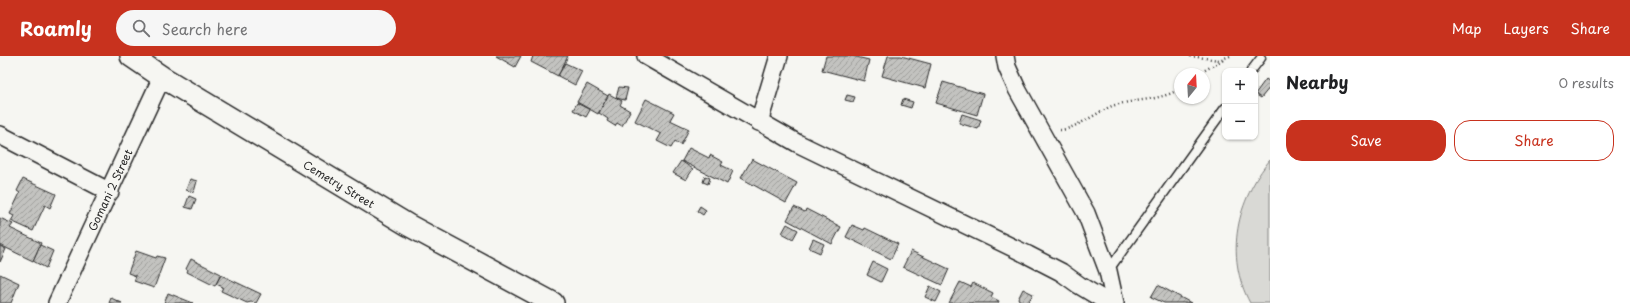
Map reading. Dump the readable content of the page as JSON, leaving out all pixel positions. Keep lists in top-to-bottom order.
{
  "streets": {
    "street": ["Cemetry Street", "Gomani 2 Street"]
  },
  "crossings": [
    ["Cemetry Street", "Gomani 2 Street"]
  ],
  "north": "top",
  "page": {
    "header": "Roamly",
    "search": "Search here",
    "nav": ["Map", "Layers", "Share"],
    "heading": ["Nearby", "0 results"],
    "map_buttons": ["+", "−"],
    "buttons": ["Save", "Share"]
  }
}
